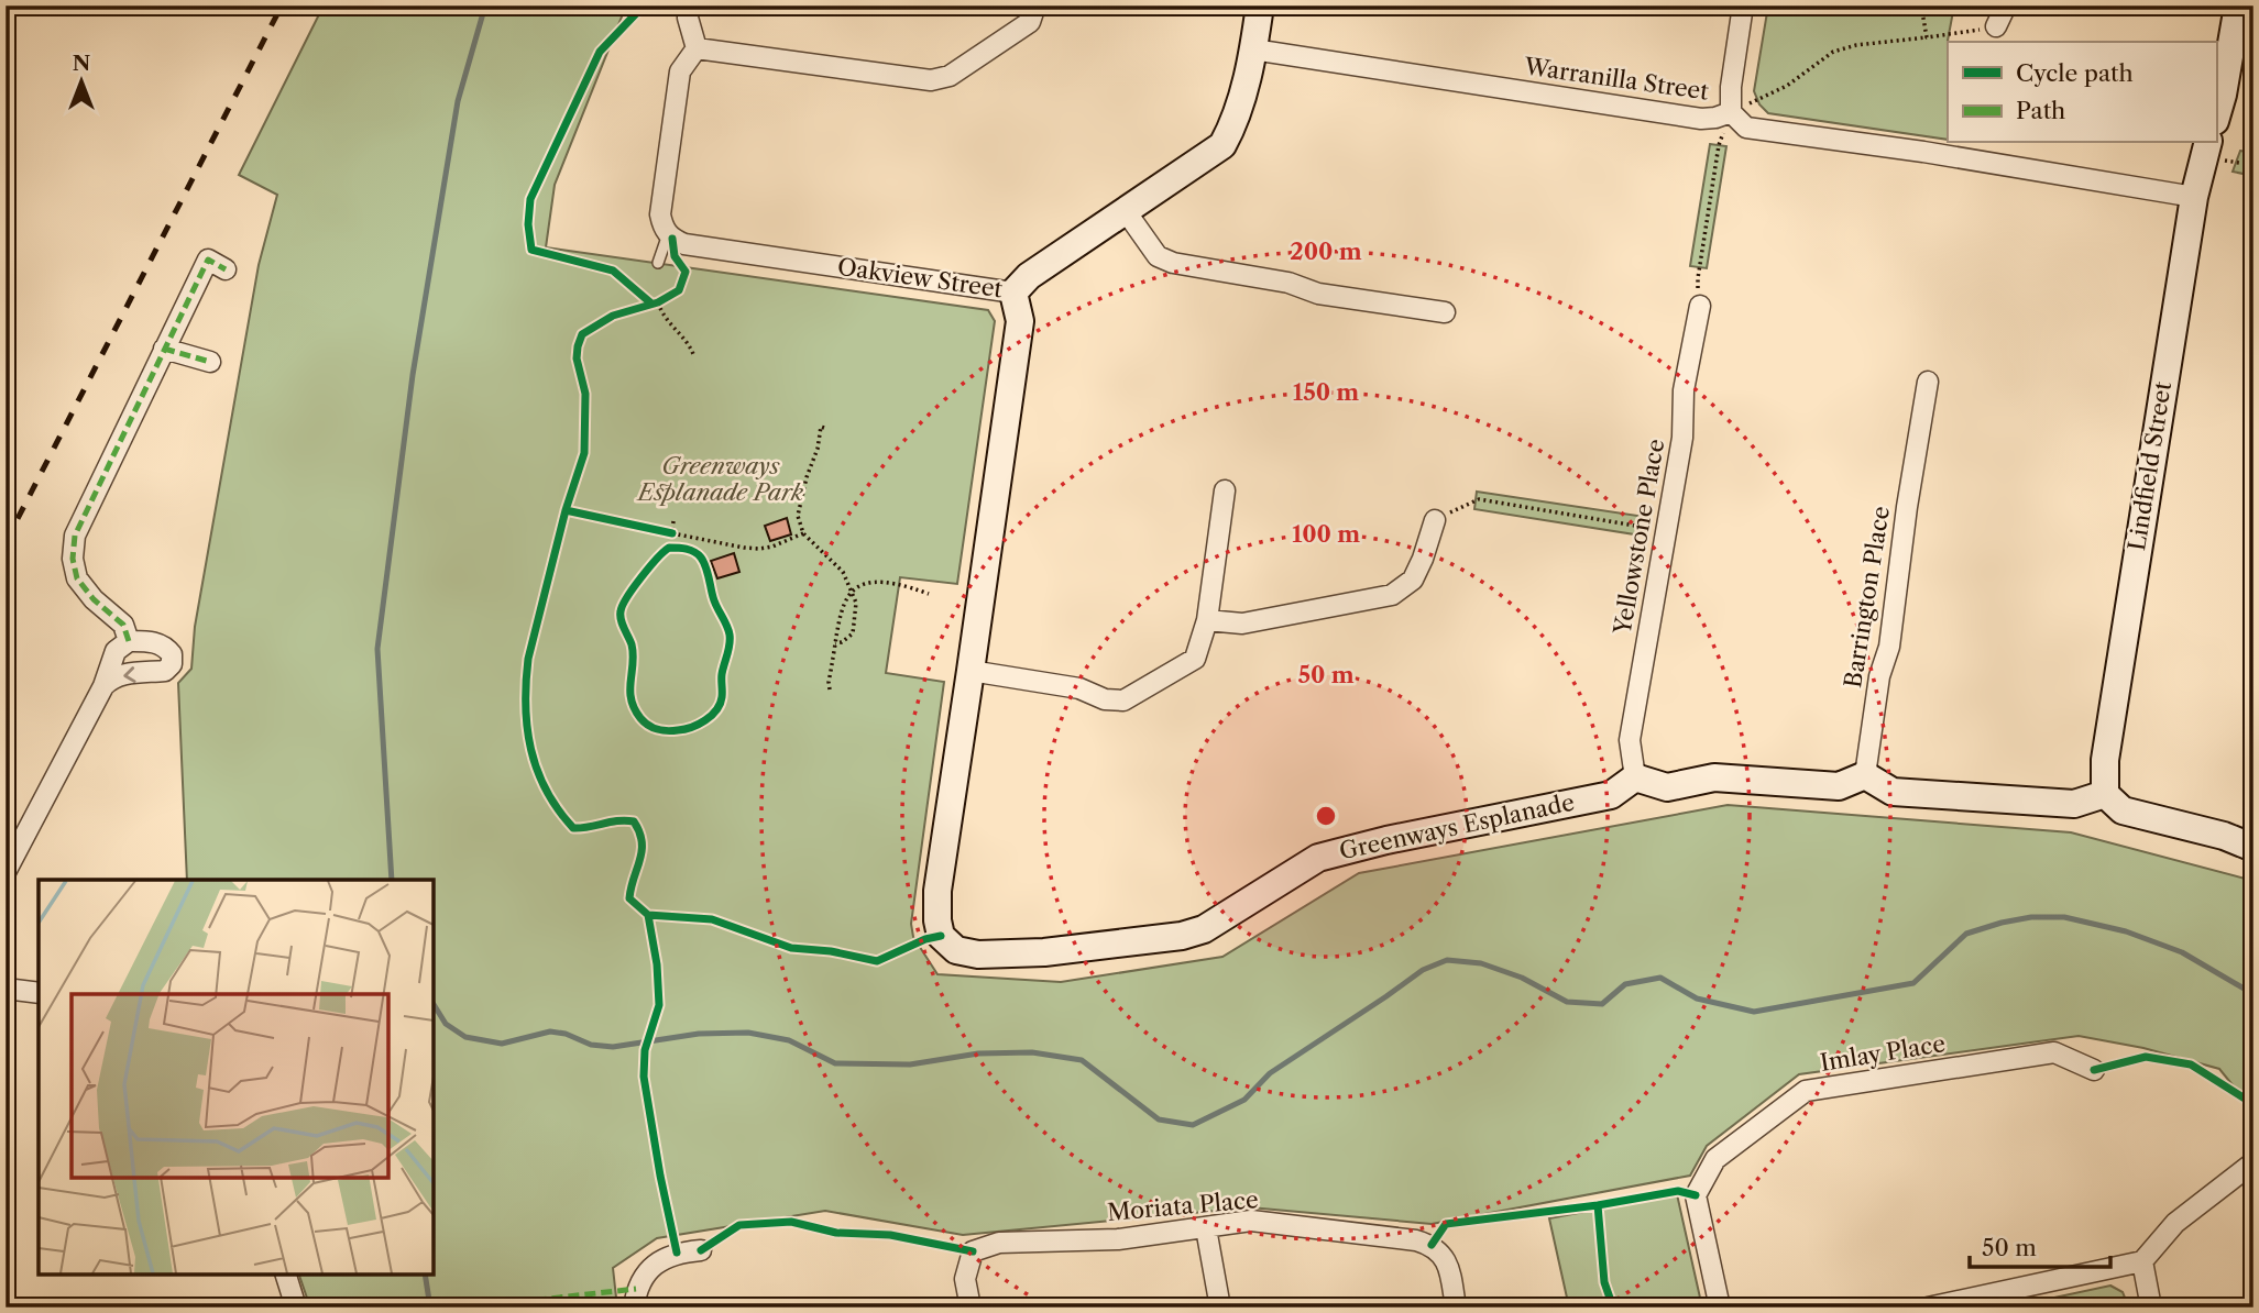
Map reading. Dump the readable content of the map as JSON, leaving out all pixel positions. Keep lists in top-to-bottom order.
{
  "streets": {
    "street": [
      "Warranilla Street",
      "Oakview Street",
      "Lindfield Street",
      "Yellowstone Place",
      "Barrington Place",
      "Greenways Esplanade",
      "Imlay Place",
      "Moriata Place"
    ]
  },
  "crossings": [
    ["Warranilla Street", "Oakview Street"],
    ["Warranilla Street", "Lindfield Street"],
    ["Oakview Street", "Greenways Esplanade"],
    ["Yellowstone Place", "Greenways Esplanade"]
  ],
  "parks": ["Greenways Esplanade Park"],
  "legend": ["Cycle path", "Path"],
  "scale_bar": "50 m",
  "north": "top",
  "rings": [
    "200 m",
    "150 m",
    "100 m",
    "50 m"
  ]
}
